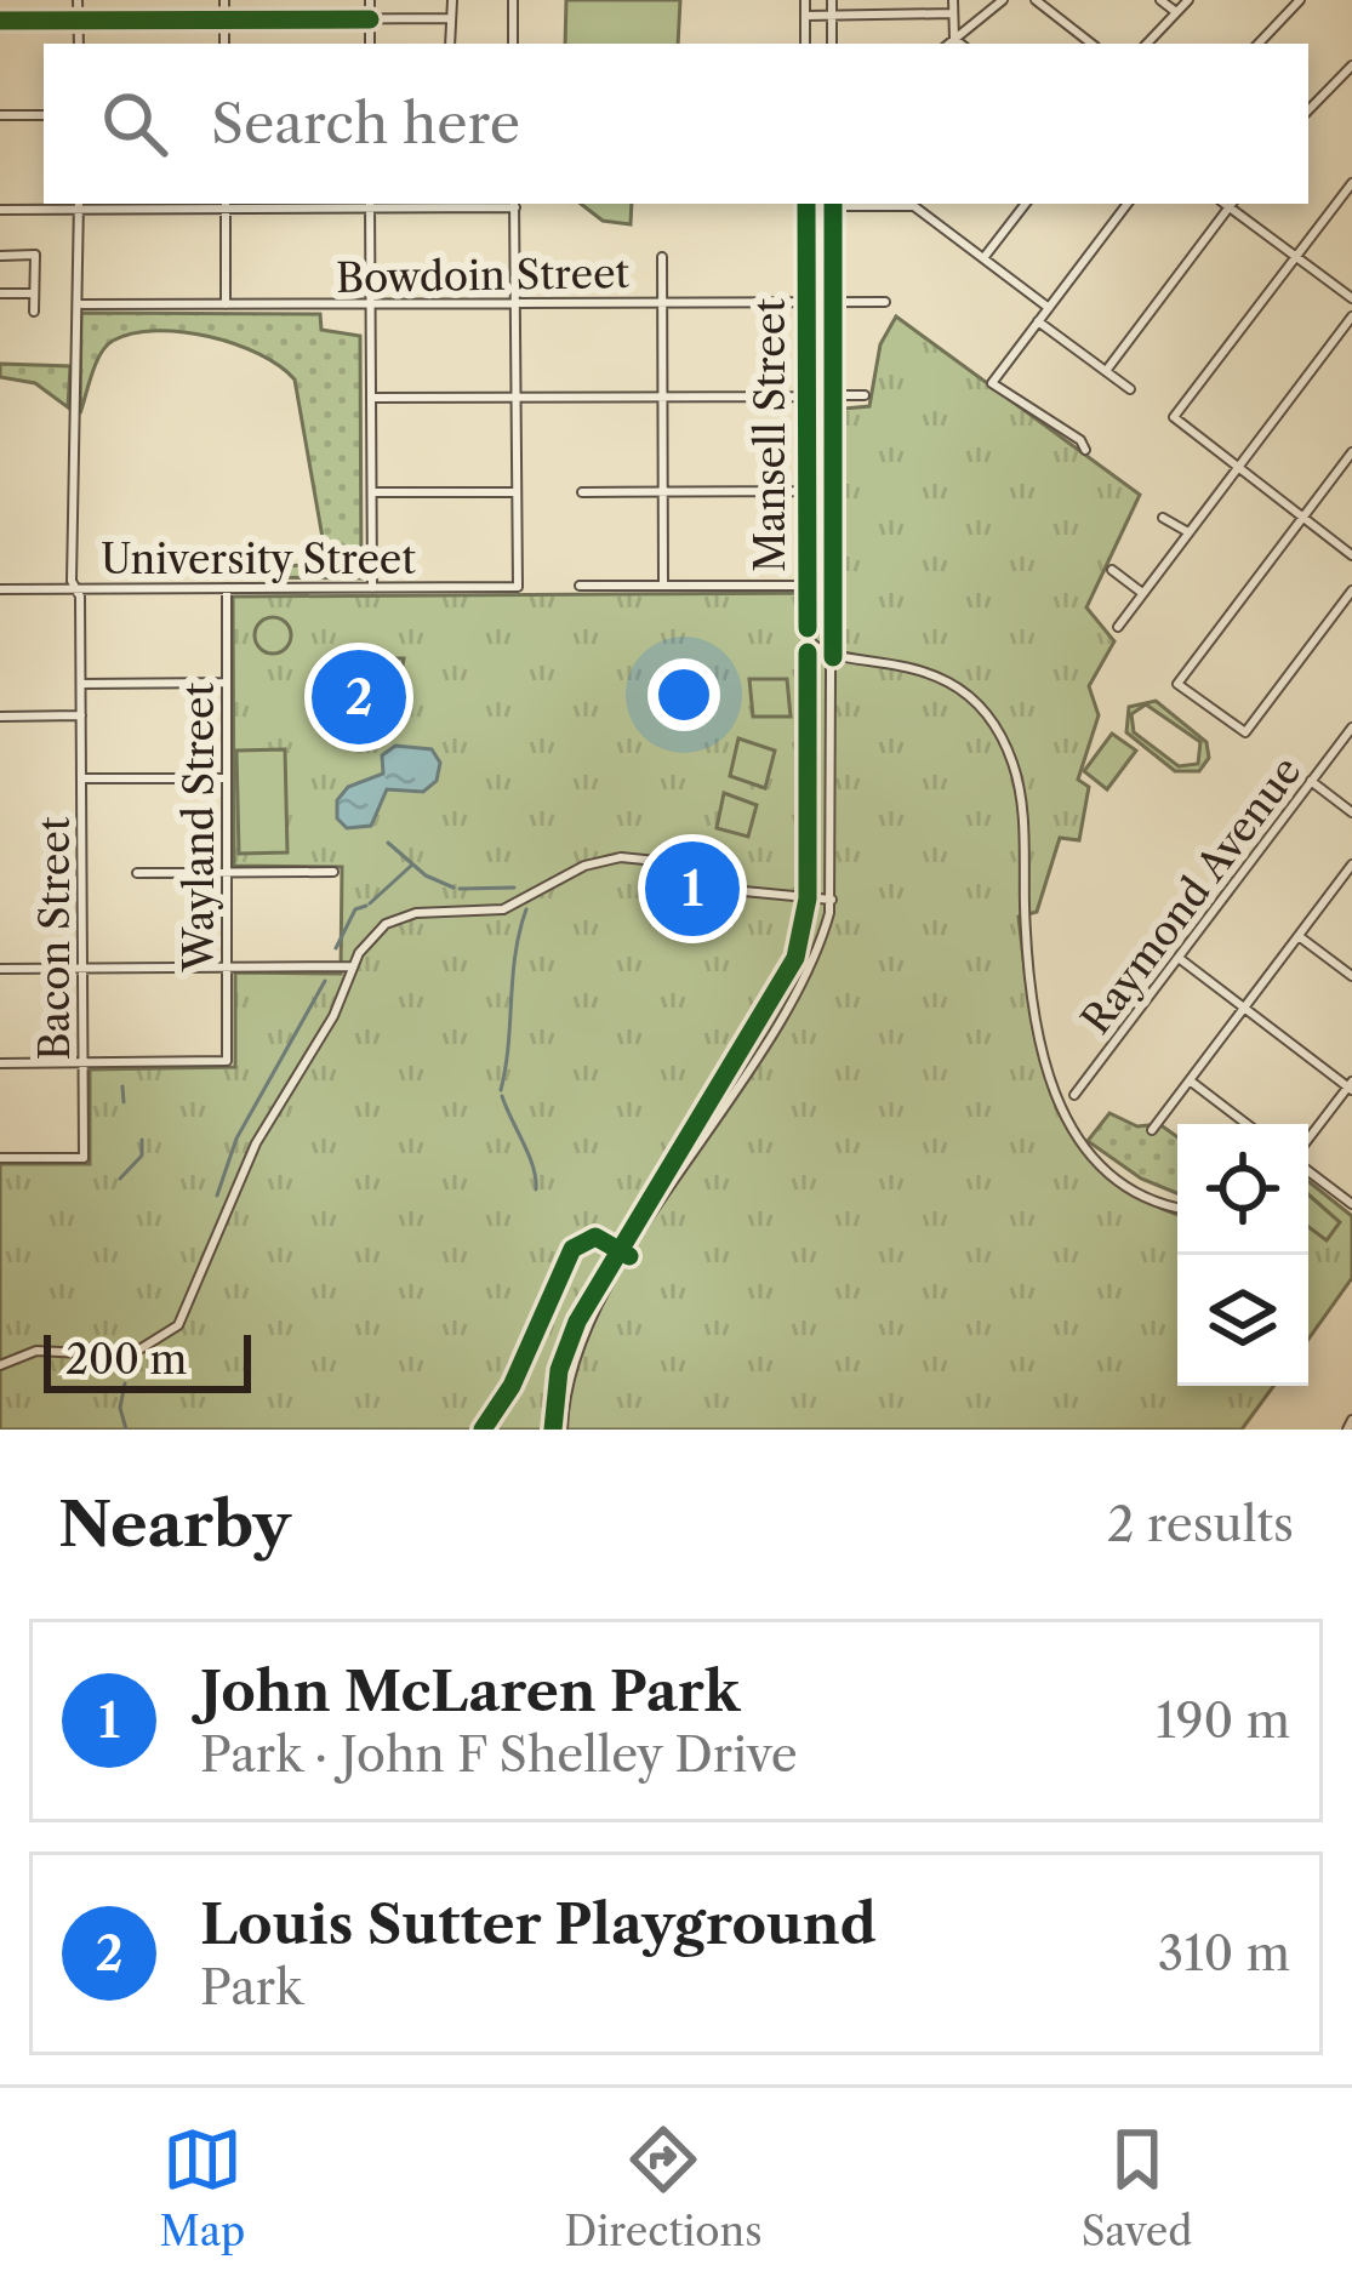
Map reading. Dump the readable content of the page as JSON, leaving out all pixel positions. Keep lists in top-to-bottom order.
{
  "streets": {
    "street": [
      "Bowdoin Street",
      "Mansell Street",
      "University Street",
      "Wayland Street",
      "Raymond Avenue",
      "Bacon Street"
    ]
  },
  "crossings": [
    ["Bowdoin Street", "Mansell Street"],
    ["Bowdoin Street", "Bacon Street"],
    ["University Street", "Wayland Street"],
    ["University Street", "Bacon Street"],
    ["Wayland Street", "Bacon Street"]
  ],
  "scale_bar": "200 m",
  "page": {
    "search": "Search here",
    "pins": ["2", "1"],
    "scale": "200 m",
    "heading": ["Nearby", "2 results"],
    "list": [
      {
        "mark": "1",
        "name": "John McLaren Park",
        "note": "Park · John F Shelley Drive",
        "value": "190 m"
      },
      {
        "mark": "2",
        "name": "Louis Sutter Playground",
        "note": "Park",
        "value": "310 m"
      }
    ],
    "nav": ["Map", "Directions", "Saved"]
  }
}
